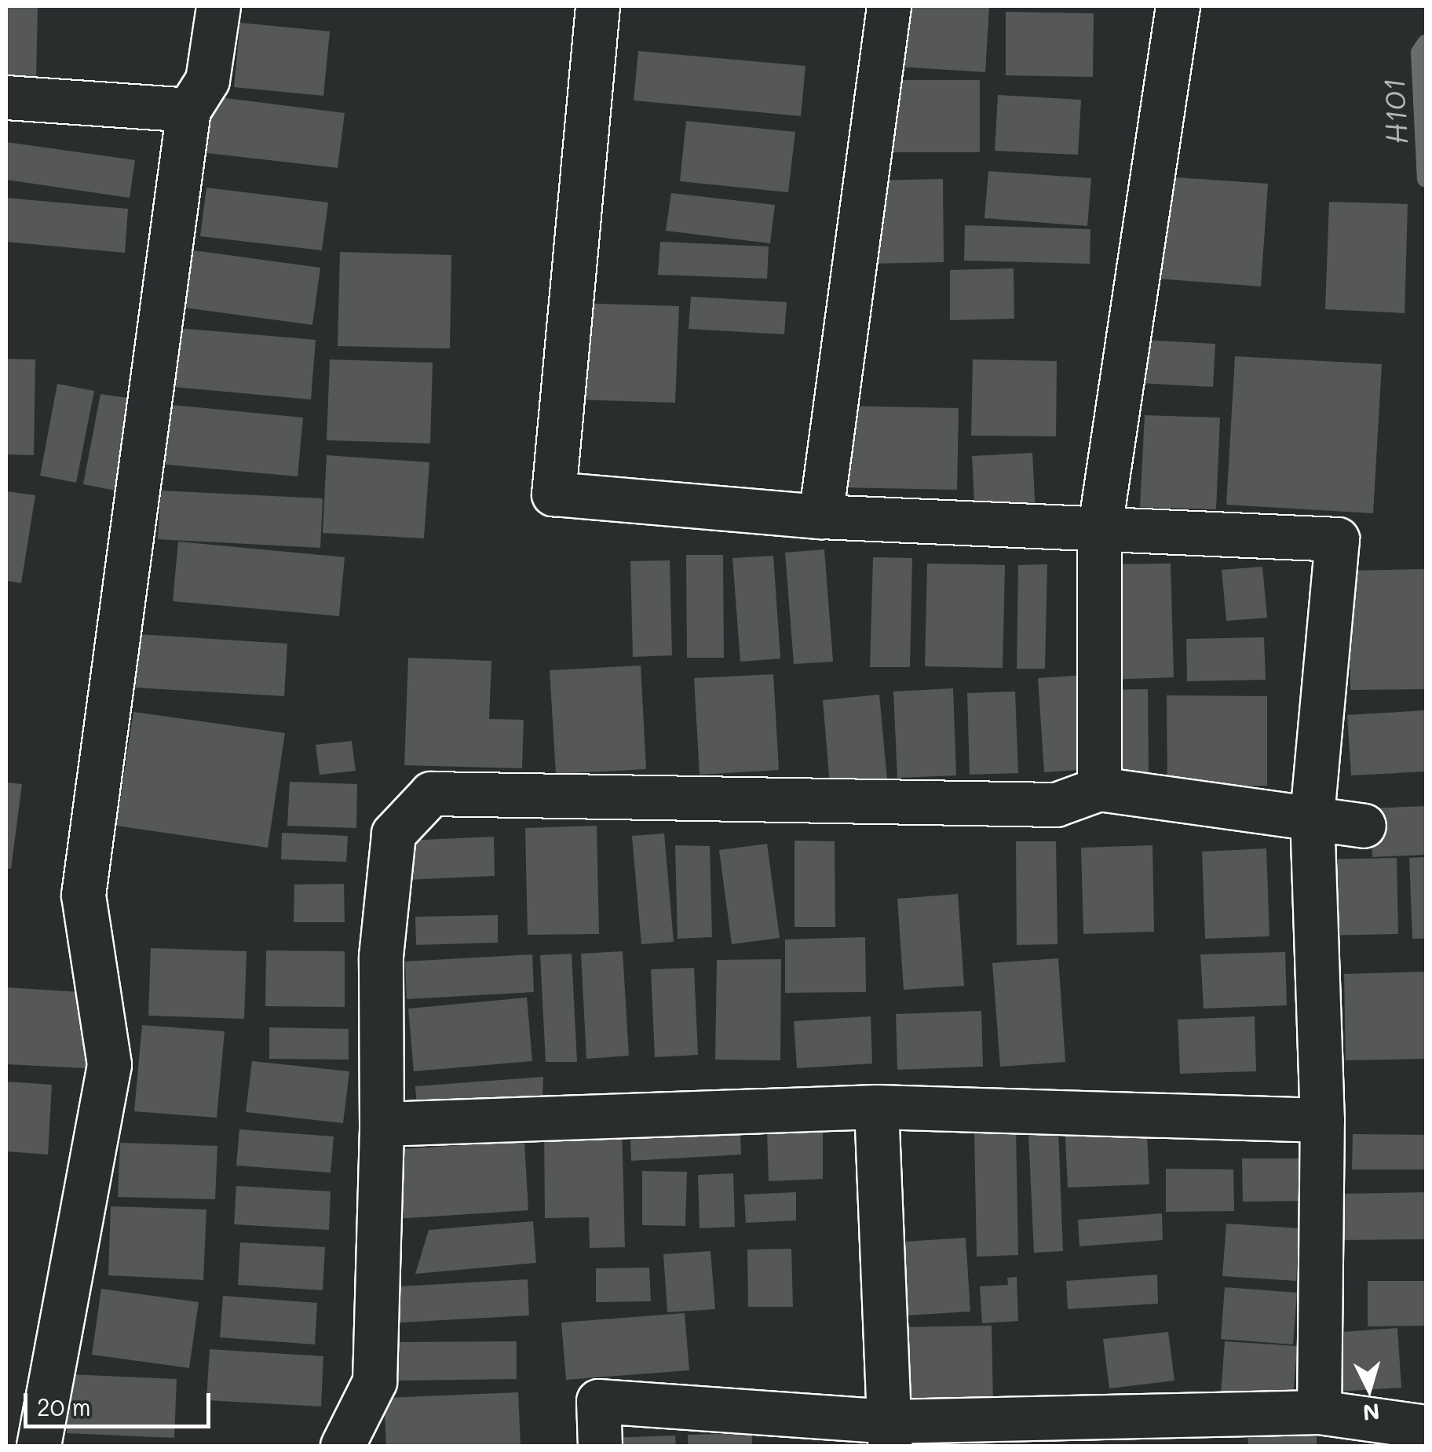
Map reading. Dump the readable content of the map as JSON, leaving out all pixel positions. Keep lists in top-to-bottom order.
{
  "water": ["H101"],
  "scale_bar": "20 m",
  "north": "bottom"
}
